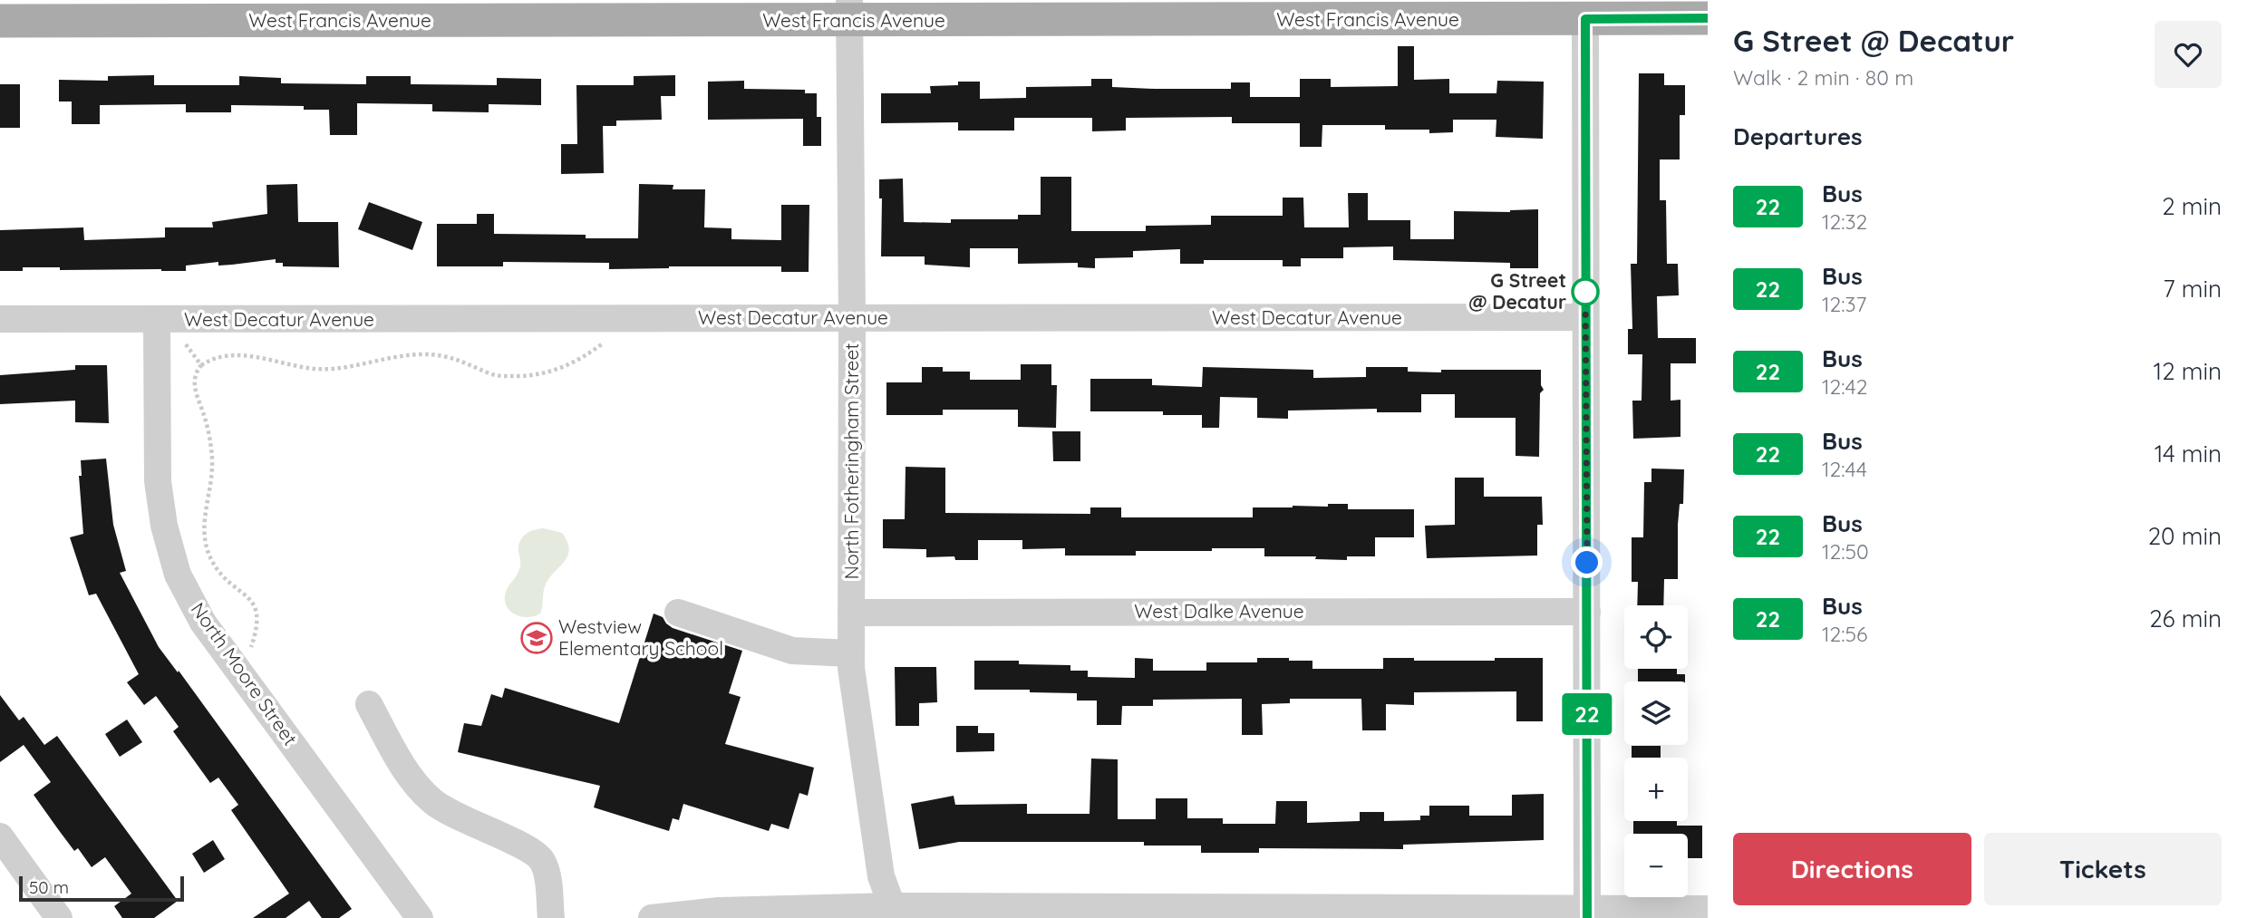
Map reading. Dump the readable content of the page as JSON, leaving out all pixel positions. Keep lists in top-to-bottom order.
{
  "streets": {
    "main road": ["West Francis Avenue"],
    "street": [
      "West Decatur Avenue",
      "North Fotheringham Street",
      "West Dalke Avenue",
      "North Moore Street"
    ]
  },
  "crossings": [
    ["West Francis Avenue", "North Fotheringham Street"],
    ["West Decatur Avenue", "North Fotheringham Street"],
    ["West Decatur Avenue", "North Moore Street"],
    ["North Fotheringham Street", "West Dalke Avenue"]
  ],
  "places": {
    "other": ["G Street @ Decatur"],
    "school or university": ["Westview Elementary School"]
  },
  "lines": ["bus line 22"],
  "scale_bar": "50 m",
  "page": {
    "on_map": "22",
    "heading": [
      ["G Street @ Decatur", "Walk · 2 min · 80 m"],
      "Departures"
    ],
    "list": [
      {
        "mark": "22",
        "name": "Bus",
        "note": "12:32",
        "value": "2 min"
      },
      {
        "mark": "22",
        "name": "Bus",
        "note": "12:37",
        "value": "7 min"
      },
      {
        "mark": "22",
        "name": "Bus",
        "note": "12:42",
        "value": "12 min"
      },
      {
        "mark": "22",
        "name": "Bus",
        "note": "12:44",
        "value": "14 min"
      },
      {
        "mark": "22",
        "name": "Bus",
        "note": "12:50",
        "value": "20 min"
      },
      {
        "mark": "22",
        "name": "Bus",
        "note": "12:56",
        "value": "26 min"
      }
    ],
    "map_buttons": ["+", "−"],
    "buttons": ["Directions", "Tickets"],
    "scale": "50 m"
  }
}
